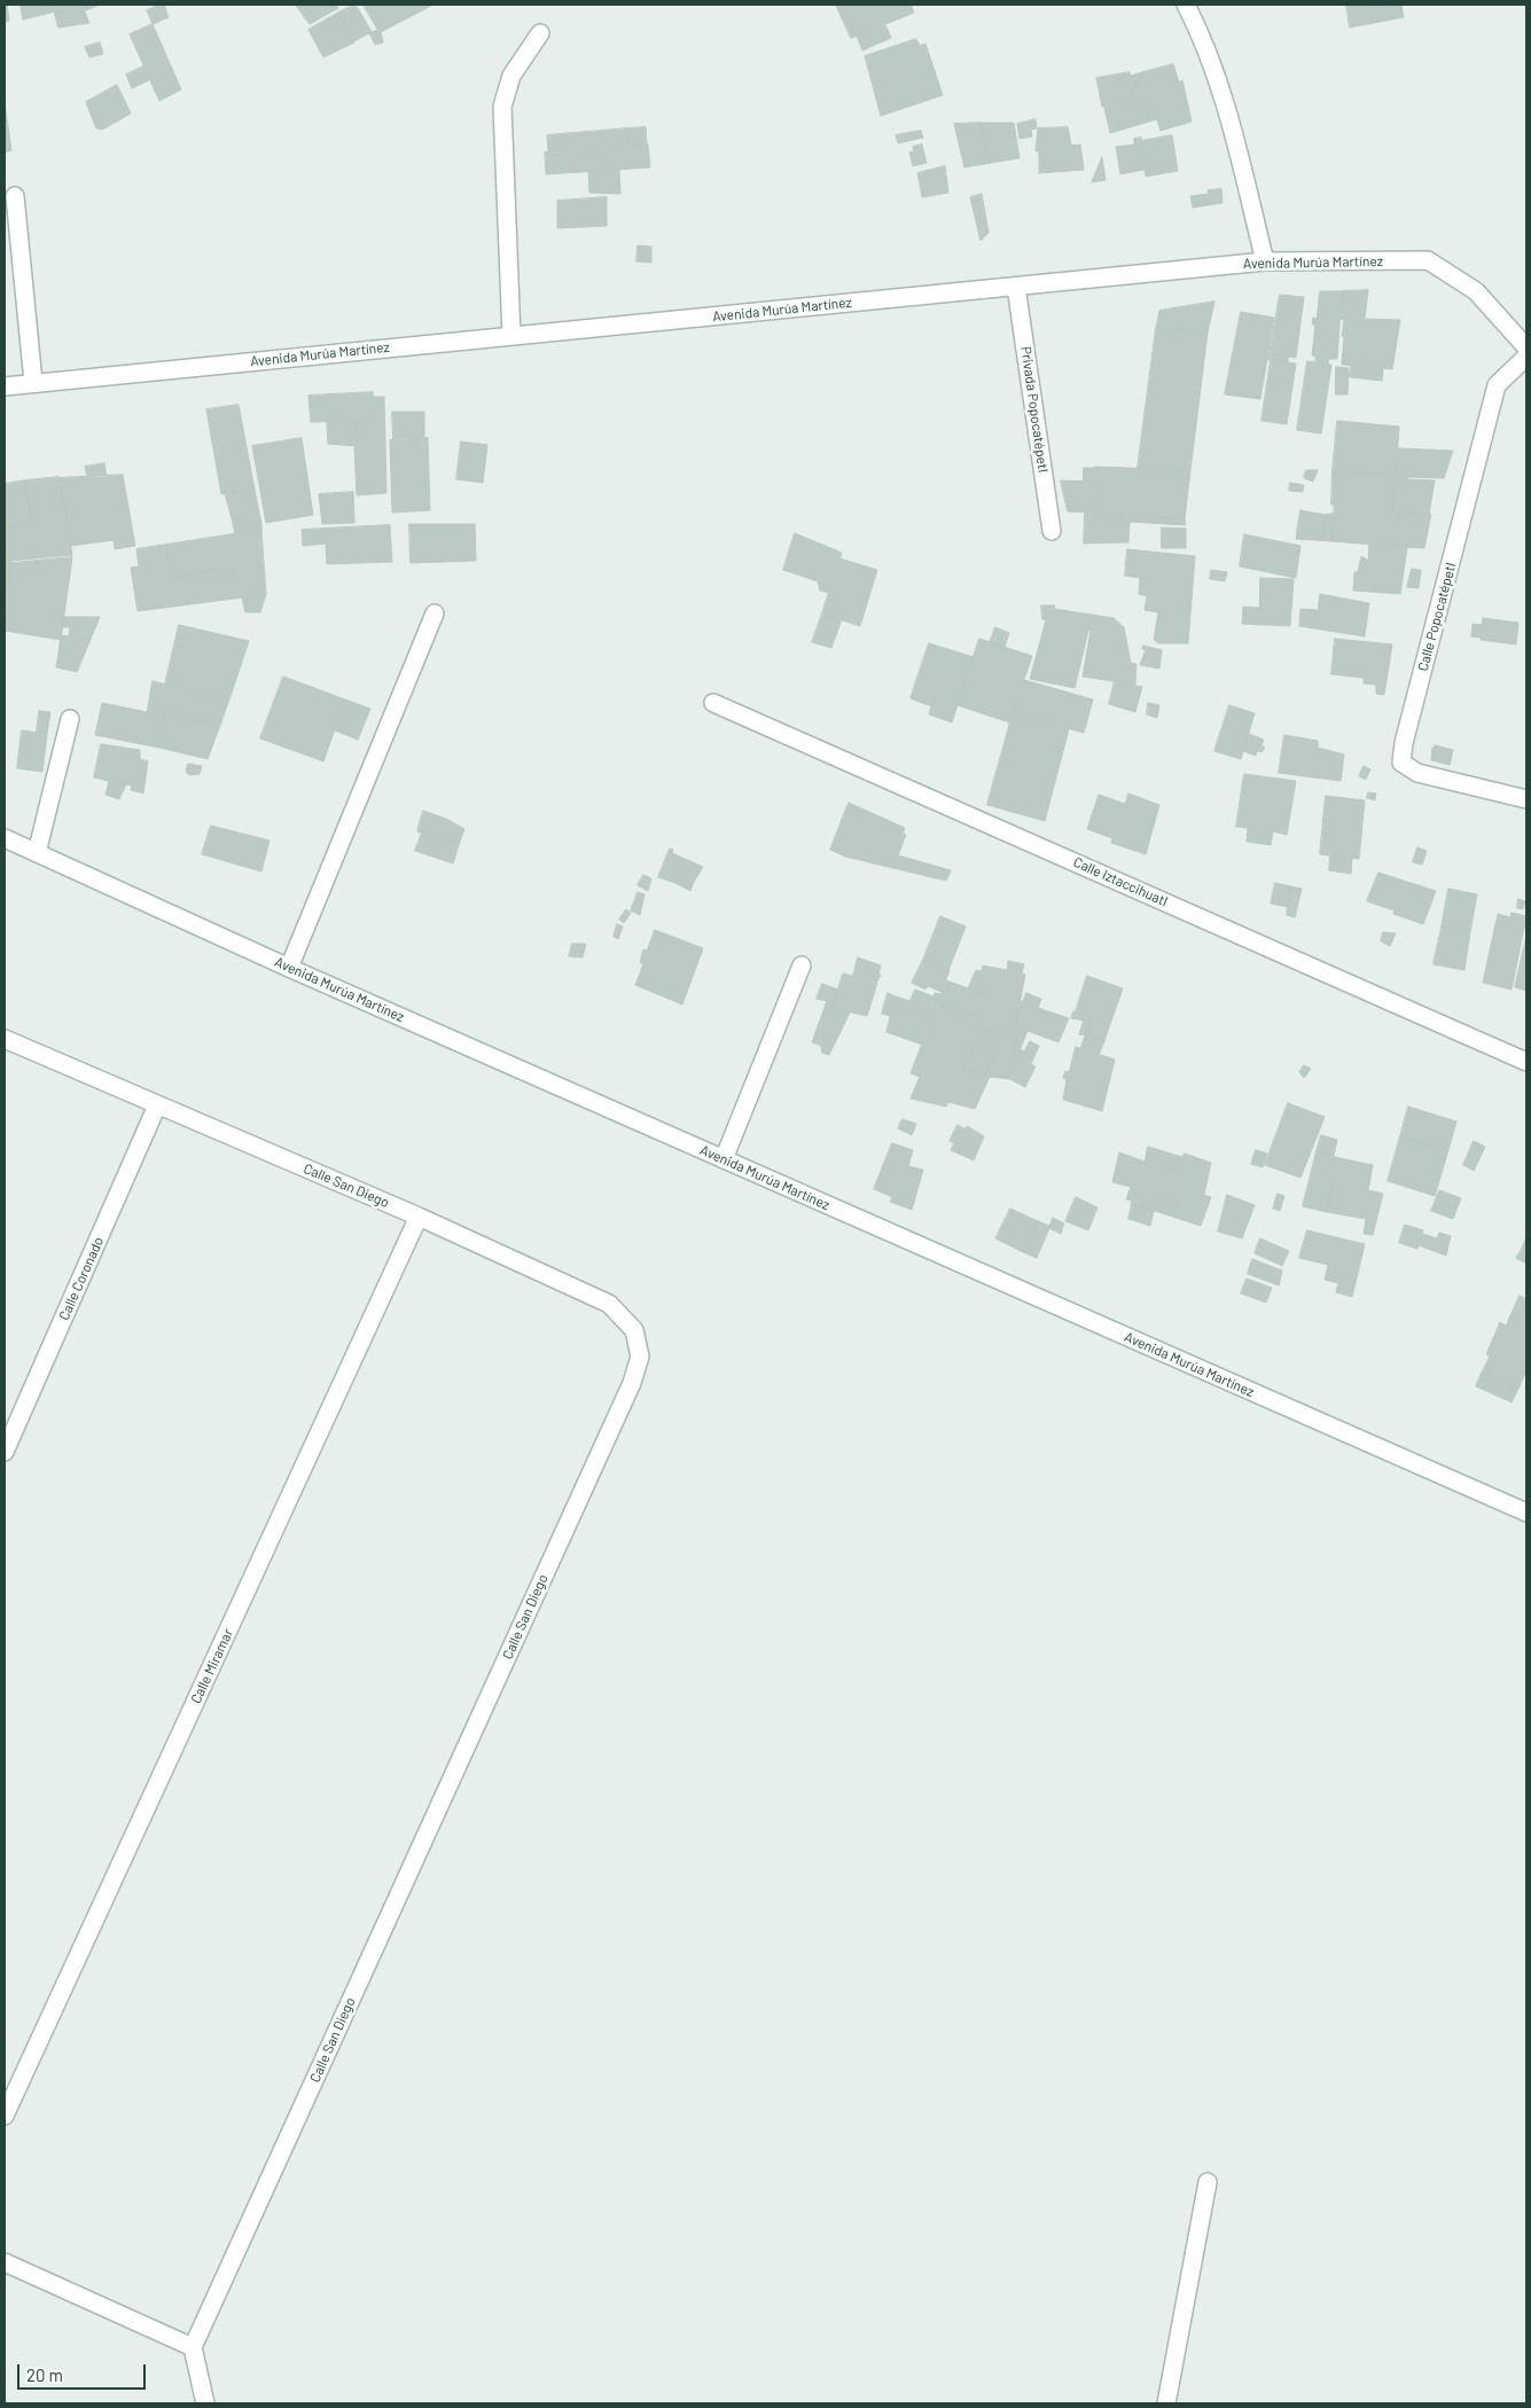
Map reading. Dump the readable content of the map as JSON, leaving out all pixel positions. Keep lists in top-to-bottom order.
{
  "streets": {
    "street": [
      "Avenida Murúa Martínez",
      "Privada Popocatépetl",
      "Calle Popocatépetl",
      "Calle Iztaccihuatl",
      "Calle San Diego",
      "Calle Coronado",
      "Calle Miramar"
    ]
  },
  "crossings": [
    ["Avenida Murúa Martínez", "Privada Popocatépetl"],
    ["Calle San Diego", "Calle Coronado"],
    ["Calle San Diego", "Calle Miramar"]
  ],
  "scale_bar": "20 m"
}
